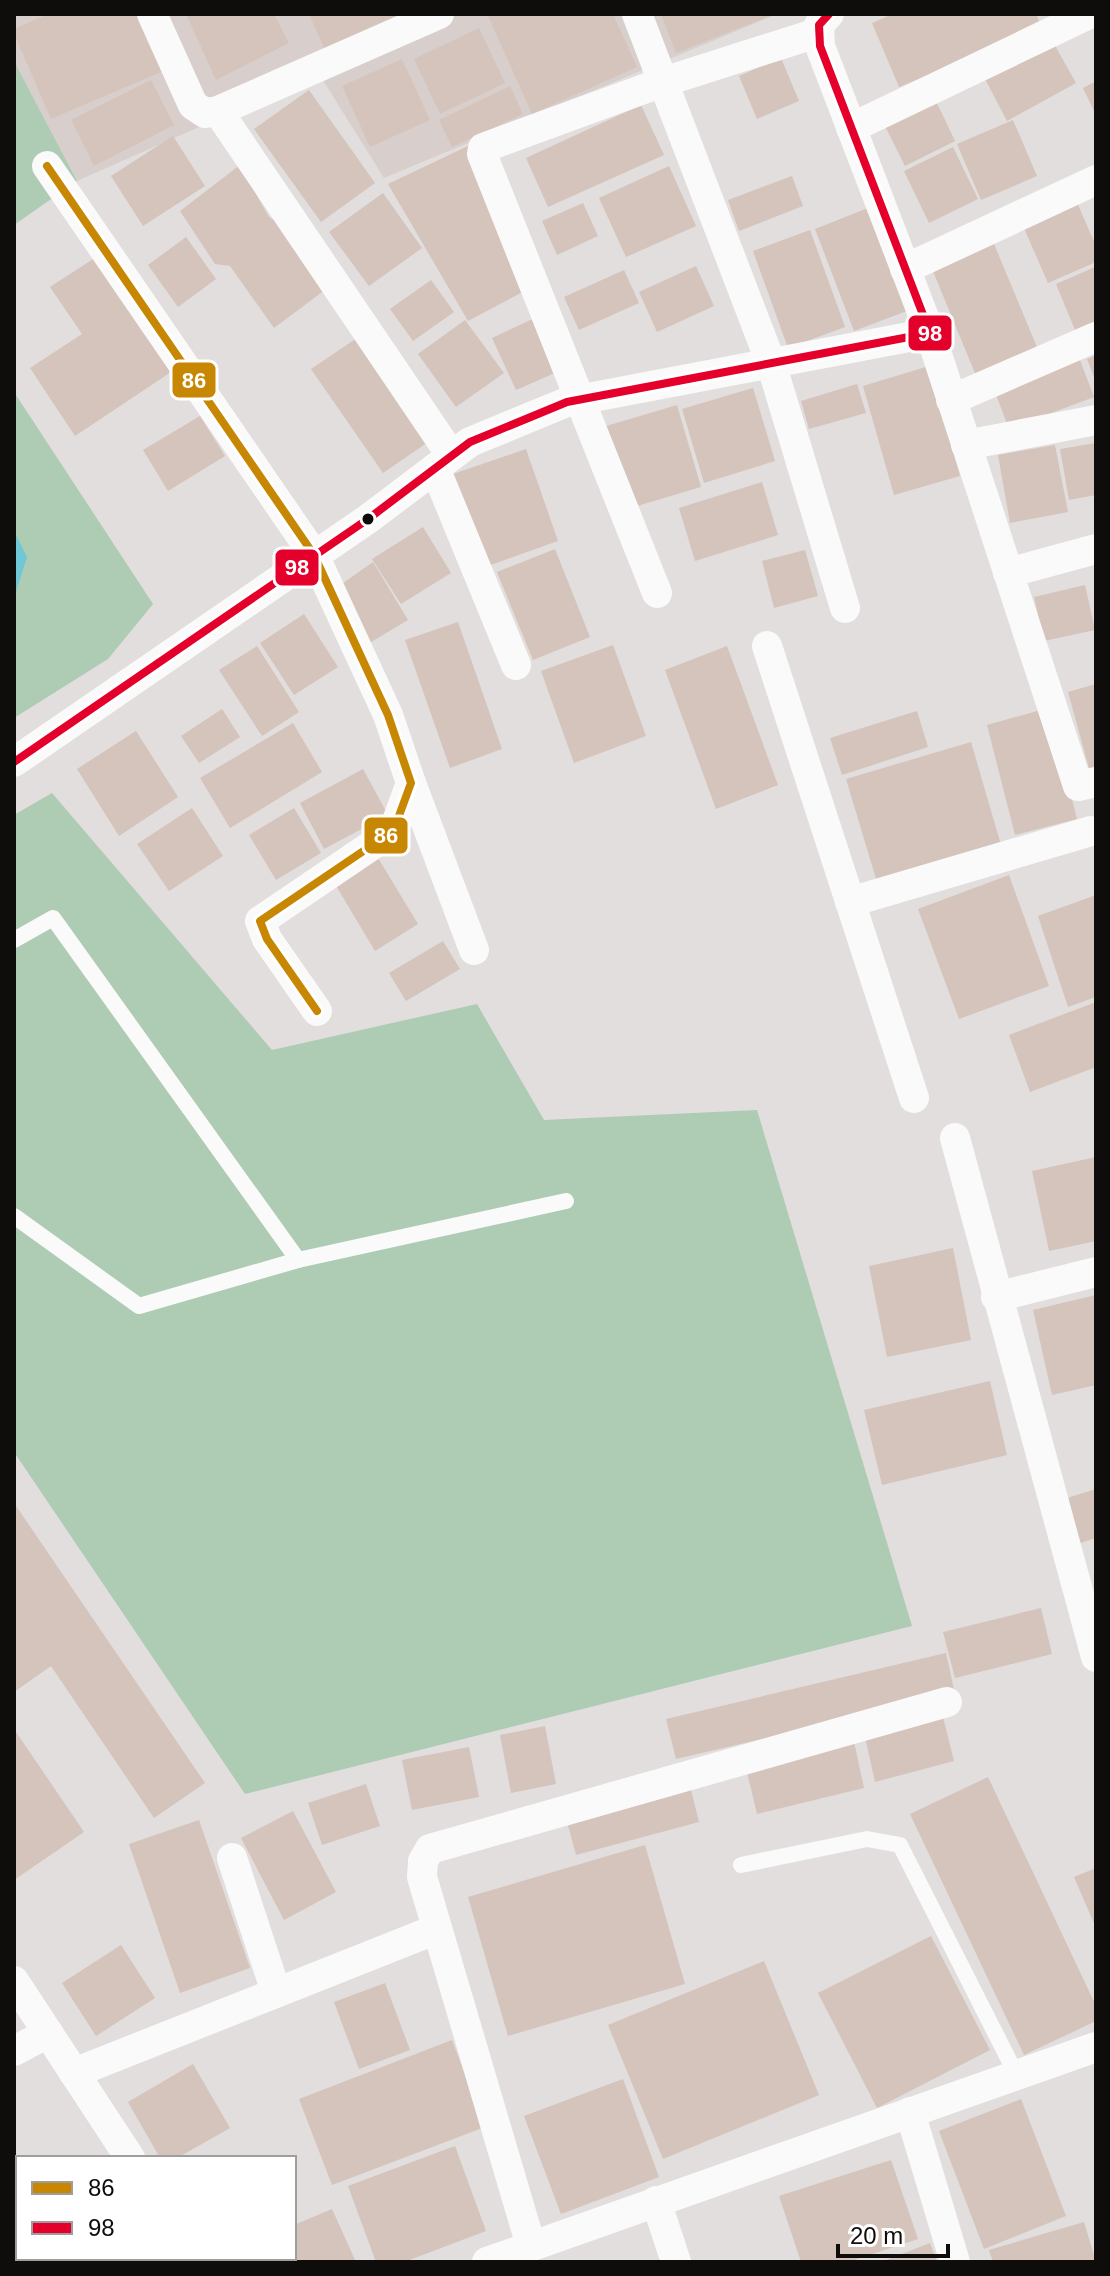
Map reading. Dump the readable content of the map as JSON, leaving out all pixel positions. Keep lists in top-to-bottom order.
{
  "lines": ["transit line 98", "transit line 86"],
  "legend": ["86", "98"],
  "scale_bar": "20 m"
}
